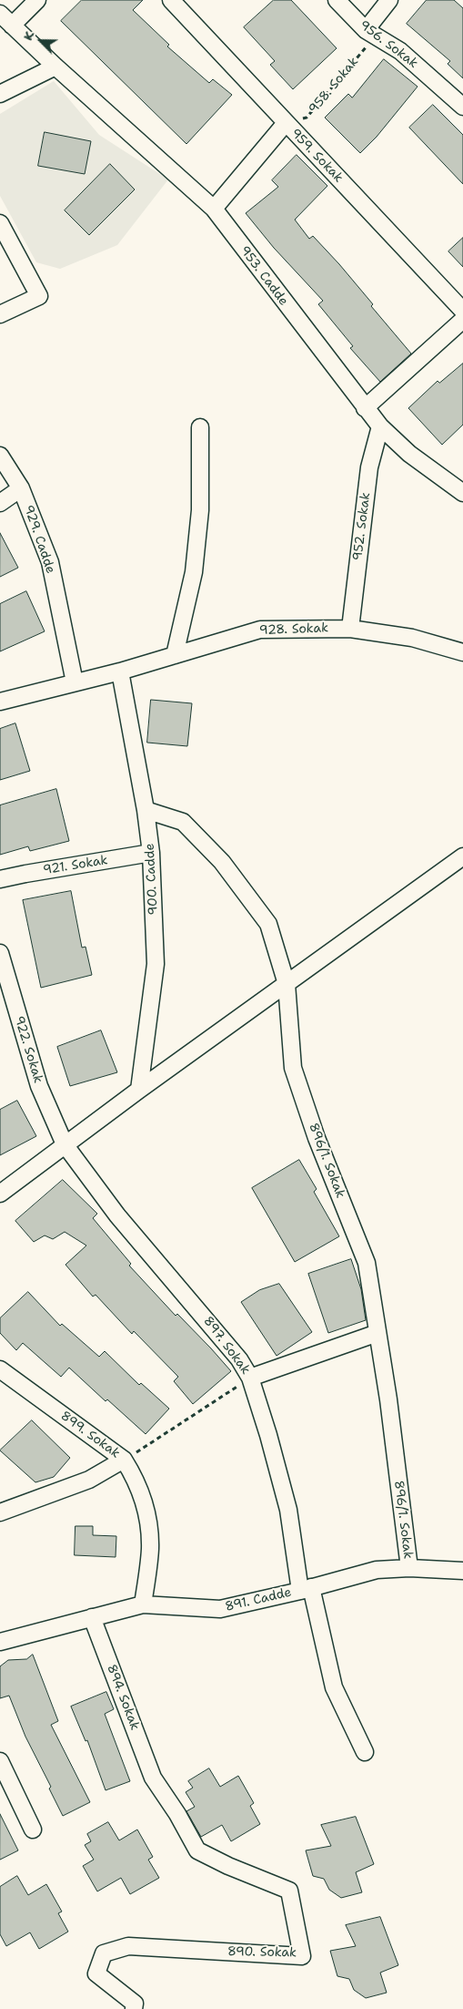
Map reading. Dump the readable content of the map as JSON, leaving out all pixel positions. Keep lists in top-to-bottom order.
{
  "streets": {
    "street": [
      "956. Sokak",
      "959. Sokak",
      "953. Cadde",
      "952. Sokak",
      "929. Cadde",
      "928. Sokak",
      "921. Sokak",
      "900. Cadde",
      "922. Sokak",
      "896/1. Sokak",
      "897. Sokak",
      "899. Sokak",
      "891. Cadde",
      "894. Sokak",
      "890. Sokak"
    ],
    "path": ["958. Sokak"]
  },
  "crossings": [
    ["956. Sokak", "958. Sokak"],
    ["958. Sokak", "959. Sokak"],
    ["953. Cadde", "952. Sokak"],
    ["952. Sokak", "928. Sokak"],
    ["929. Cadde", "928. Sokak"],
    ["928. Sokak", "900. Cadde"],
    ["921. Sokak", "900. Cadde"],
    ["900. Cadde", "896/1. Sokak"],
    ["922. Sokak", "897. Sokak"],
    ["896/1. Sokak", "891. Cadde"],
    ["897. Sokak", "891. Cadde"],
    ["899. Sokak", "891. Cadde"],
    ["891. Cadde", "894. Sokak"],
    ["894. Sokak", "890. Sokak"]
  ],
  "north": "top left"
}
